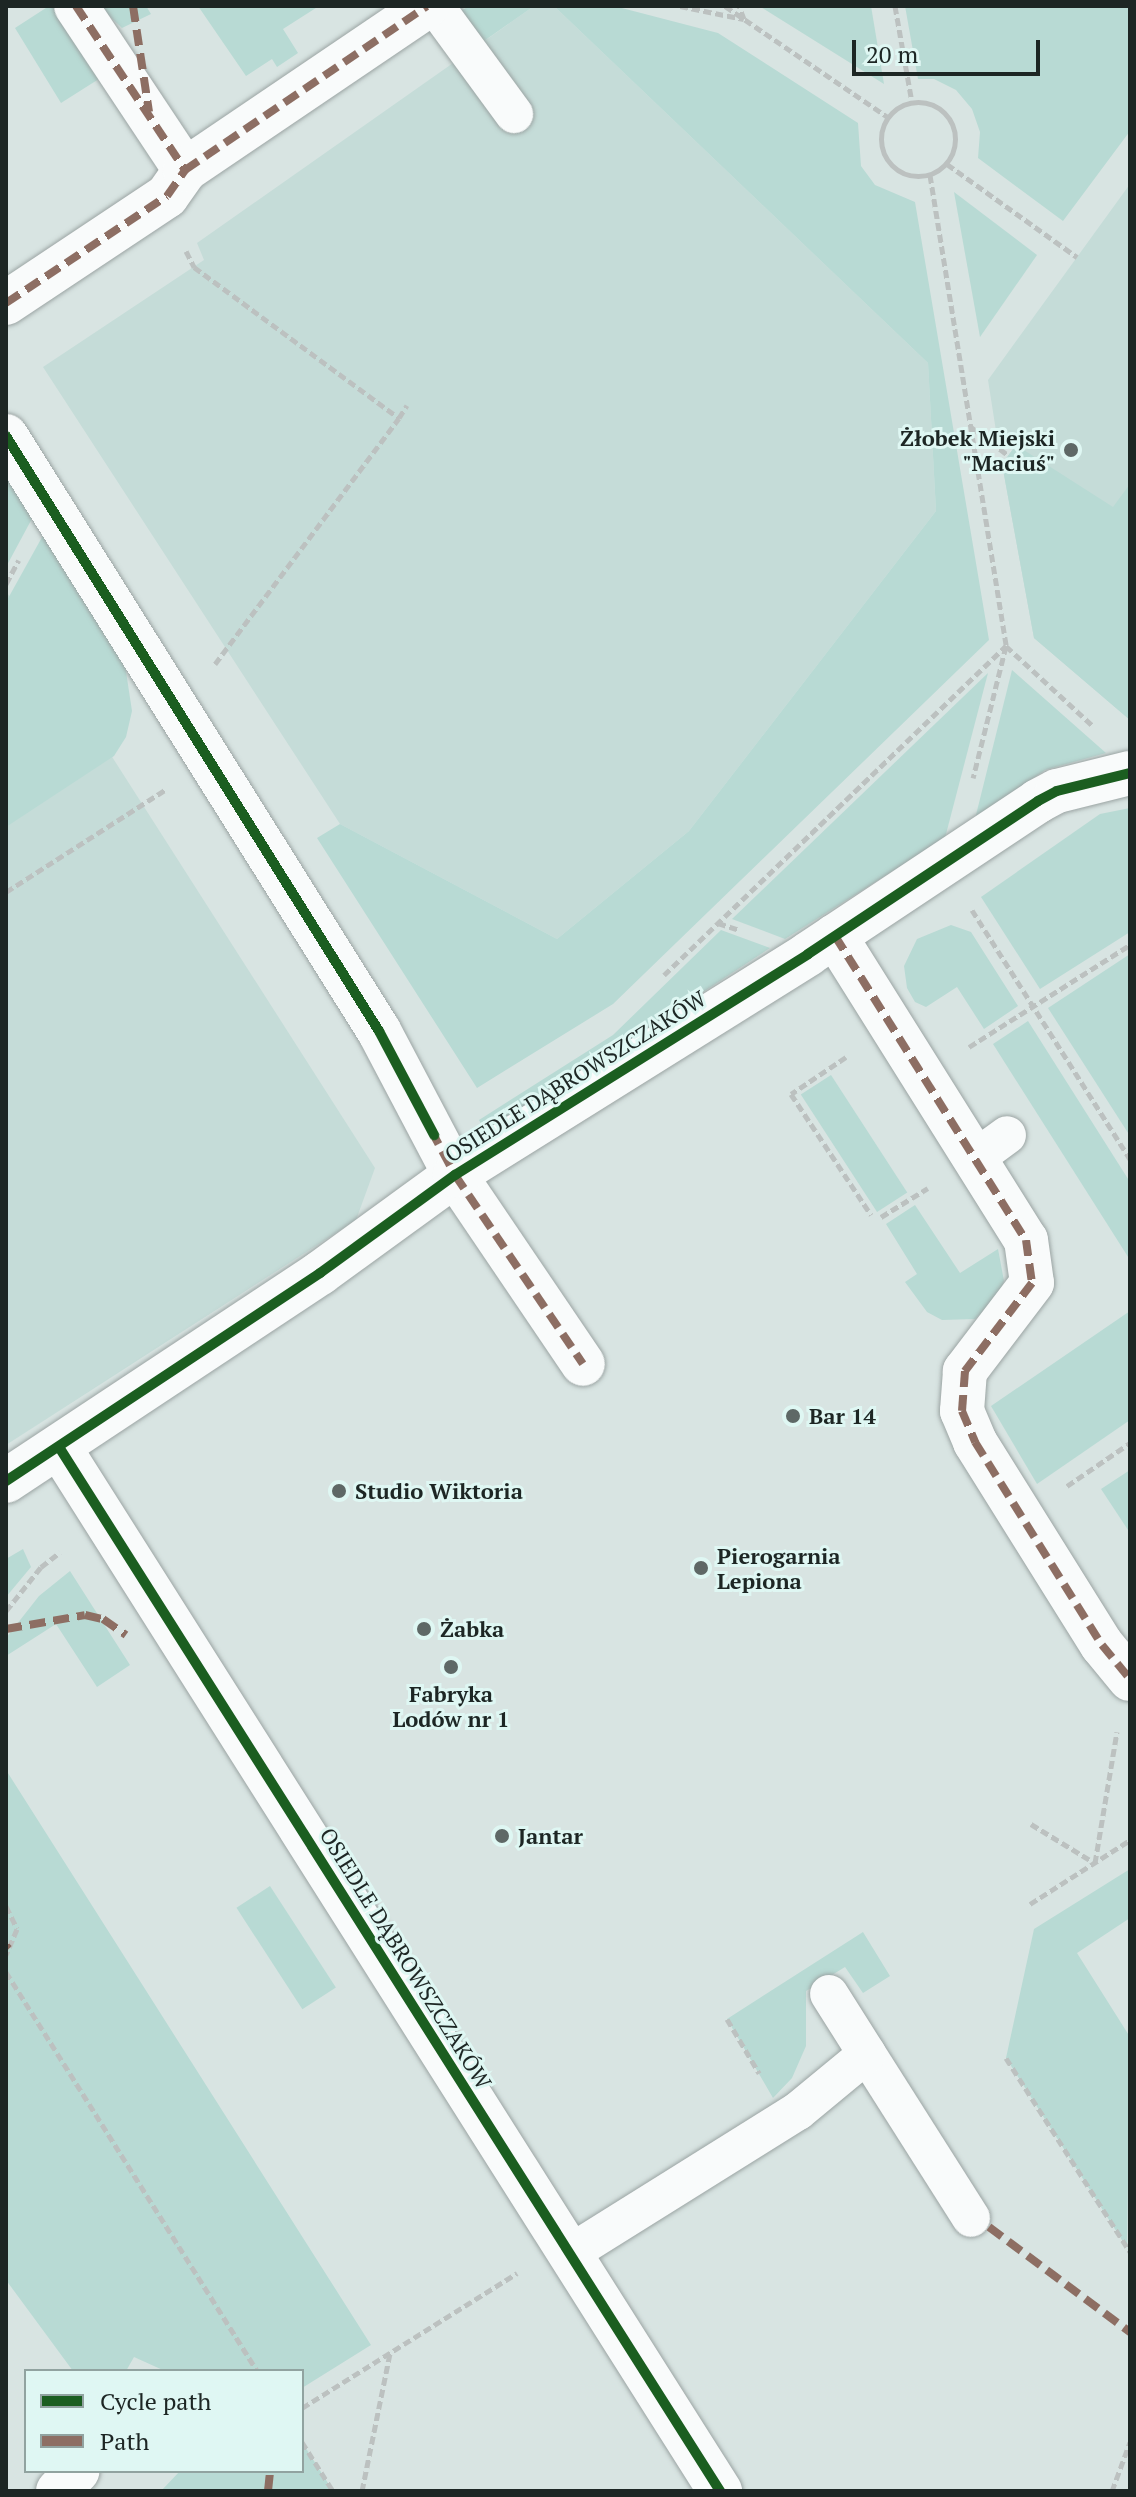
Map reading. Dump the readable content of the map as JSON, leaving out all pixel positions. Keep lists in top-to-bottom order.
{
  "streets": {
    "street": ["OSIEDLE DĄBROWSZCZAKÓW"]
  },
  "places": [
    "Żłobek Miejski \"Maciuś\"",
    "Bar 14",
    "Studio Wiktoria",
    "Pierogarnia Lepiona",
    "Żabka",
    "Fabryka Lodów nr 1",
    "Jantar"
  ],
  "legend": ["Cycle path", "Path"],
  "scale_bar": "20 m"
}
